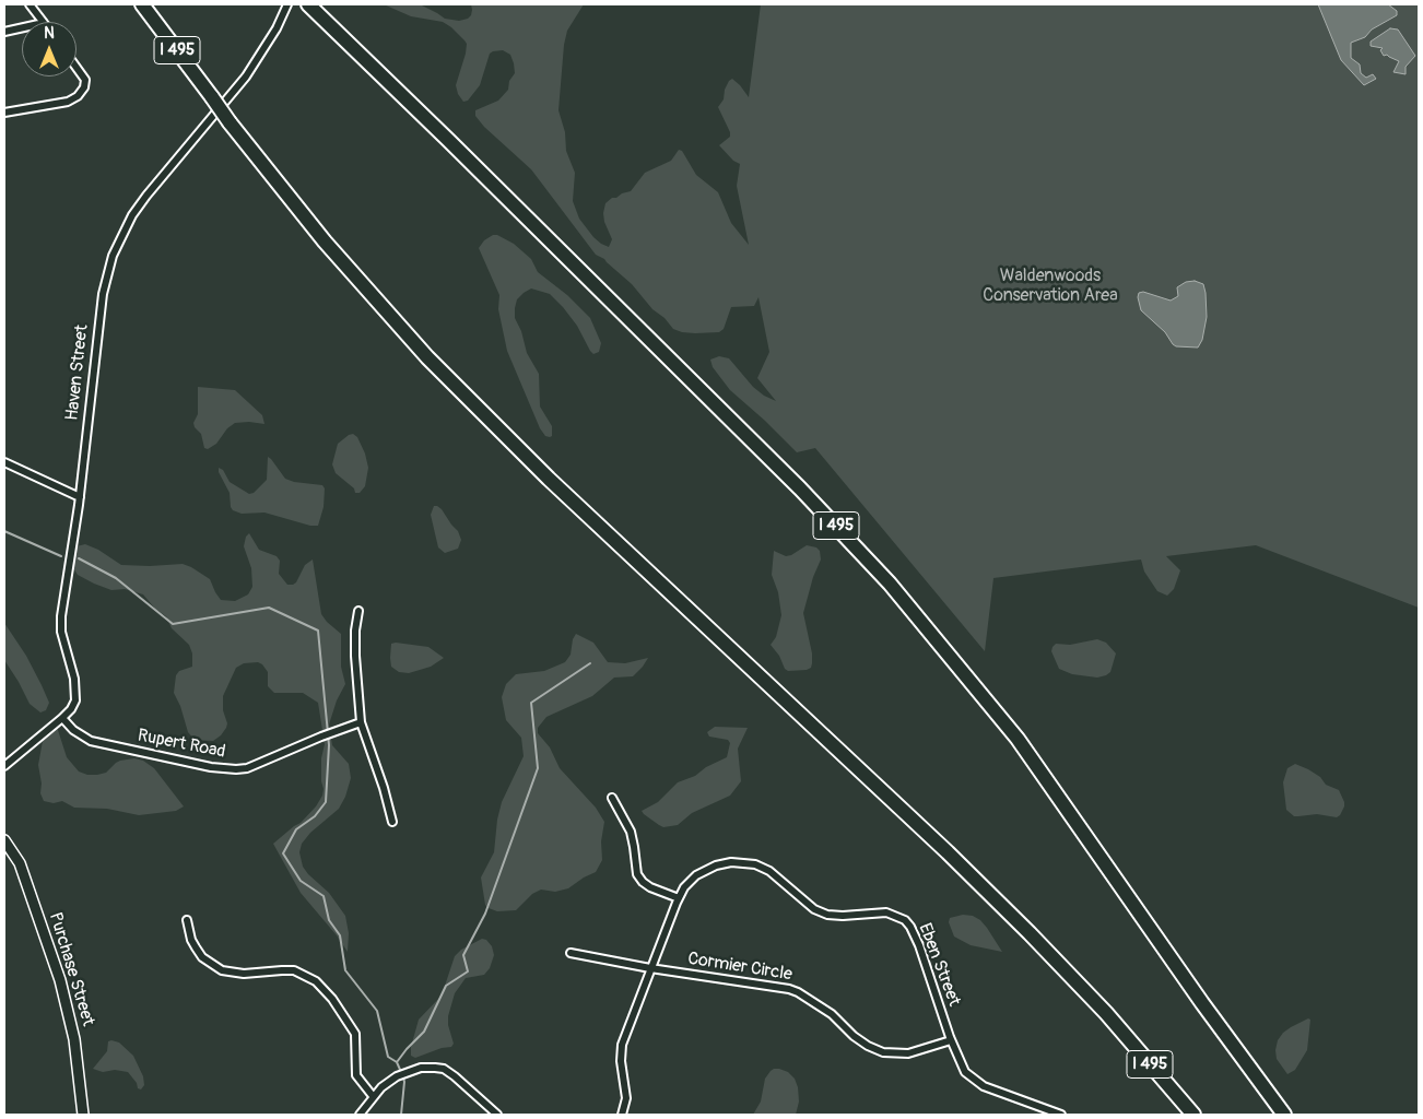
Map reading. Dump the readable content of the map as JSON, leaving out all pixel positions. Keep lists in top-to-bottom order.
{
  "streets": {
    "highway": ["I 495"],
    "main road": ["Purchase Street"],
    "street": [
      "Haven Street",
      "Rupert Road",
      "Eben Street",
      "Cormier Circle"
    ]
  },
  "crossings": [
    ["Haven Street", "Rupert Road"],
    ["Eben Street", "Cormier Circle"]
  ],
  "parks": ["Waldenwoods Conservation Area"],
  "north": "top"
}
